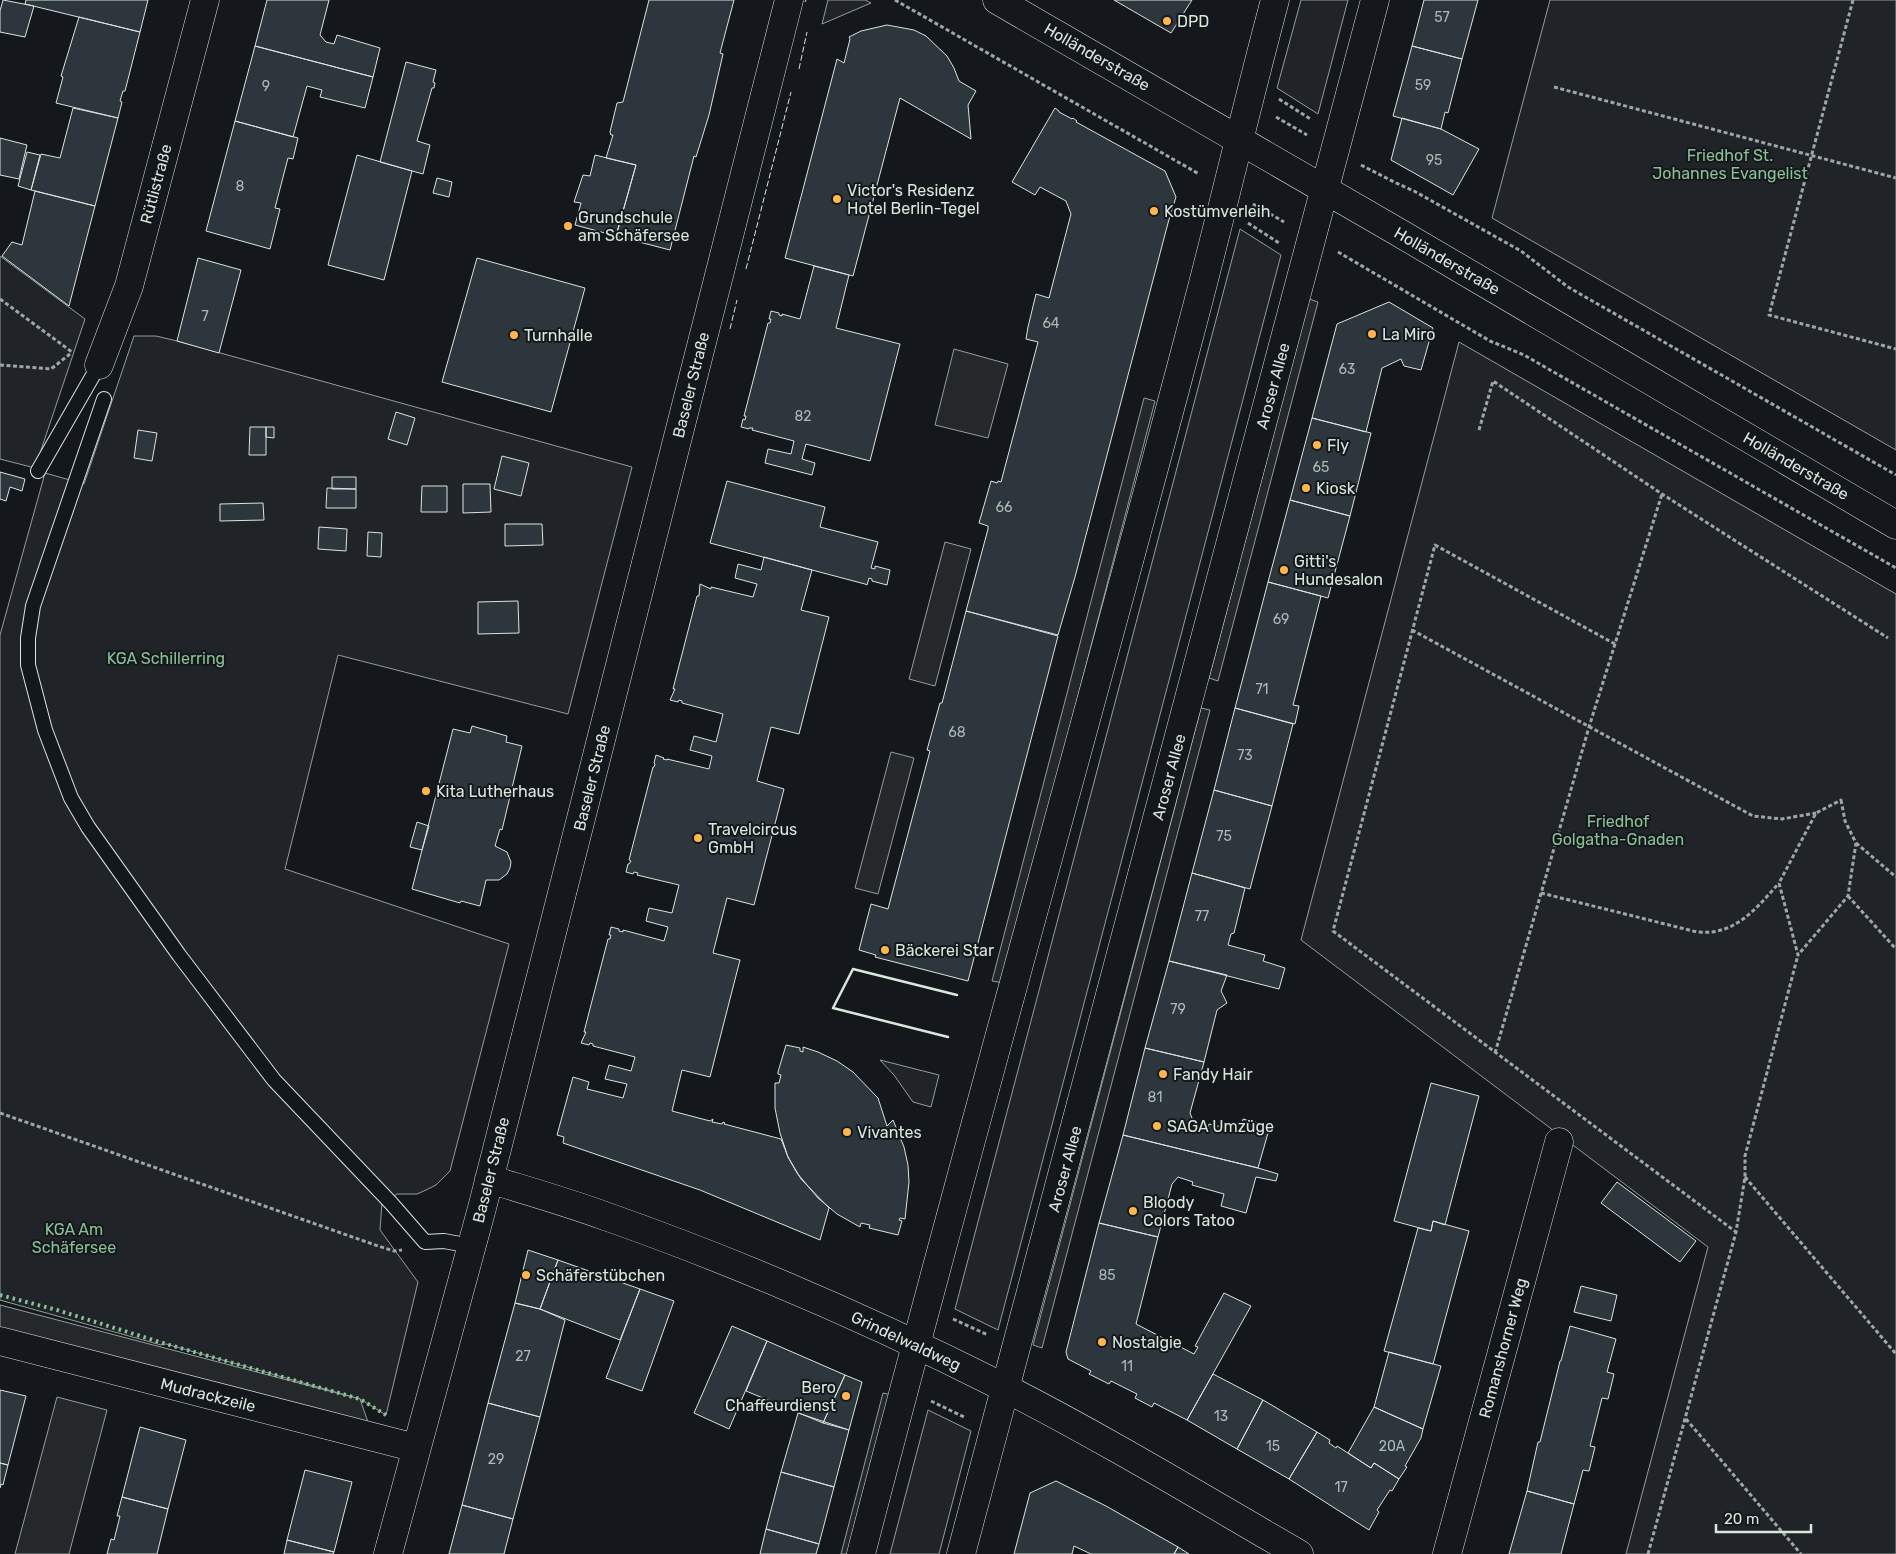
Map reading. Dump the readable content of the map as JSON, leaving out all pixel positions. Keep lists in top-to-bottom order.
{
  "streets": {
    "street": [
      "Holländerstraße",
      "Rütlistraße",
      "Baseler Straße",
      "Aroser Allee",
      "Grindelwaldweg",
      "Romanshorner Weg",
      "Mudrackzeile"
    ]
  },
  "crossings": [
    ["Holländerstraße", "Aroser Allee"],
    ["Baseler Straße", "Grindelwaldweg"],
    ["Baseler Straße", "Mudrackzeile"],
    ["Aroser Allee", "Grindelwaldweg"]
  ],
  "parks": [
    "Friedhof St. Johannes Evangelist",
    "KGA Schillerring",
    "Friedhof Golgatha-Gnaden",
    "KGA Am Schäfersee"
  ],
  "places": [
    "DPD",
    "Victor's Residenz Hotel Berlin-Tegel",
    "Kostümverleih",
    "Grundschule am Schäfersee",
    "La Miro",
    "Turnhalle",
    "Fly",
    "Kiosk",
    "Gitti's Hundesalon",
    "Kita Lutherhaus",
    "Travelcircus GmbH",
    "Bäckerei Star",
    "Fandy Hair",
    "SAGA Umzüge",
    "Vivantes",
    "Bloody Colors Tatoo",
    "Schäferstübchen",
    "Nostalgie",
    "Bero Chaffeurdienst"
  ],
  "house_numbers": [
    "57",
    "59",
    "9",
    "95",
    "8",
    "7",
    "64",
    "63",
    "82",
    "65",
    "66",
    "69",
    "71",
    "68",
    "73",
    "75",
    "77",
    "79",
    "81",
    "85",
    "27",
    "11",
    "13",
    "15",
    "20A",
    "29",
    "17"
  ],
  "scale_bar": "20 m"
}
